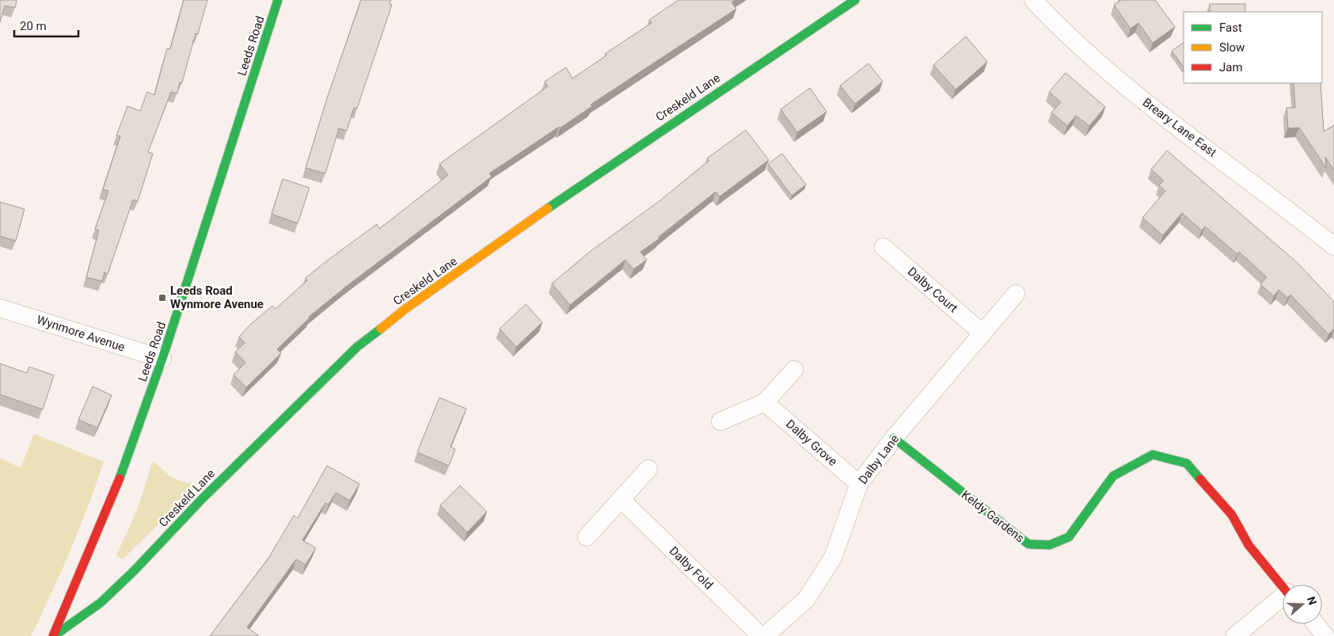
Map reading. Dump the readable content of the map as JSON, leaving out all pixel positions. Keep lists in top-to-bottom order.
{
  "streets": {
    "main road": ["Leeds Road", "Creskeld Lane", "Keldy Gardens"],
    "street": [
      "Breary Lane East",
      "Dalby Court",
      "Wynmore Avenue",
      "Dalby Grove",
      "Dalby Lane",
      "Dalby Fold"
    ]
  },
  "crossings": [
    ["Leeds Road", "Creskeld Lane"],
    ["Leeds Road", "Wynmore Avenue"],
    ["Dalby Court", "Dalby Lane"],
    ["Dalby Grove", "Dalby Lane"],
    ["Dalby Lane", "Keldy Gardens"]
  ],
  "places": {
    "transit": ["Leeds Road Wynmore Avenue"]
  },
  "legend": ["Fast", "Slow", "Jam"],
  "scale_bar": "20 m",
  "north": "right"
}
